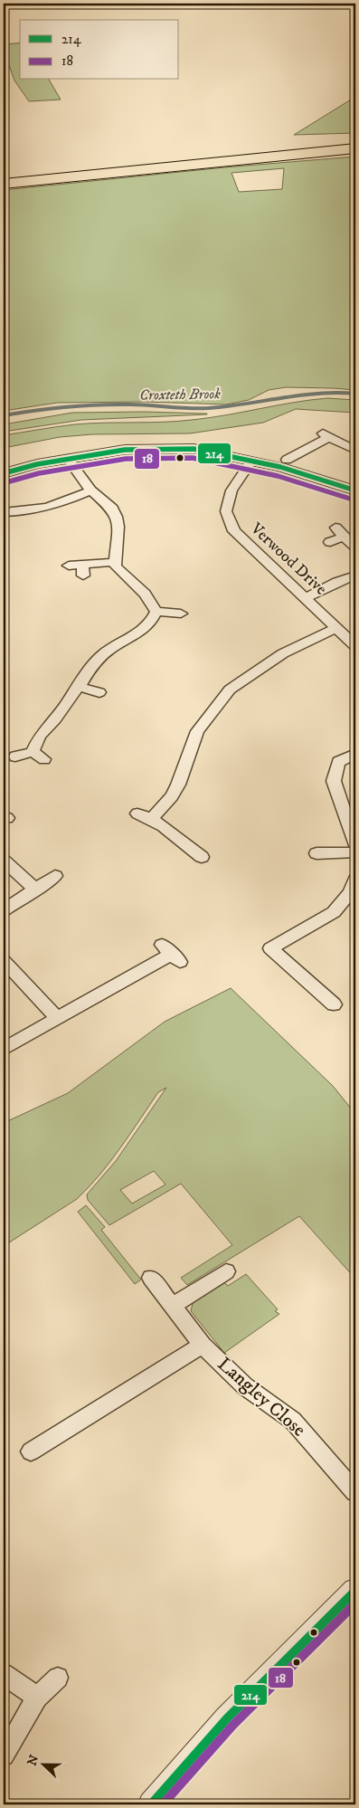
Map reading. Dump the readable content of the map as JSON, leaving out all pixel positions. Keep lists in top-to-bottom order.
{
  "streets": {
    "street": ["Verwood Drive", "Langley Close"]
  },
  "water": ["Croxteth Brook"],
  "lines": ["transit line 214", "transit line 18"],
  "legend": ["214", "18"],
  "north": "left"
}
